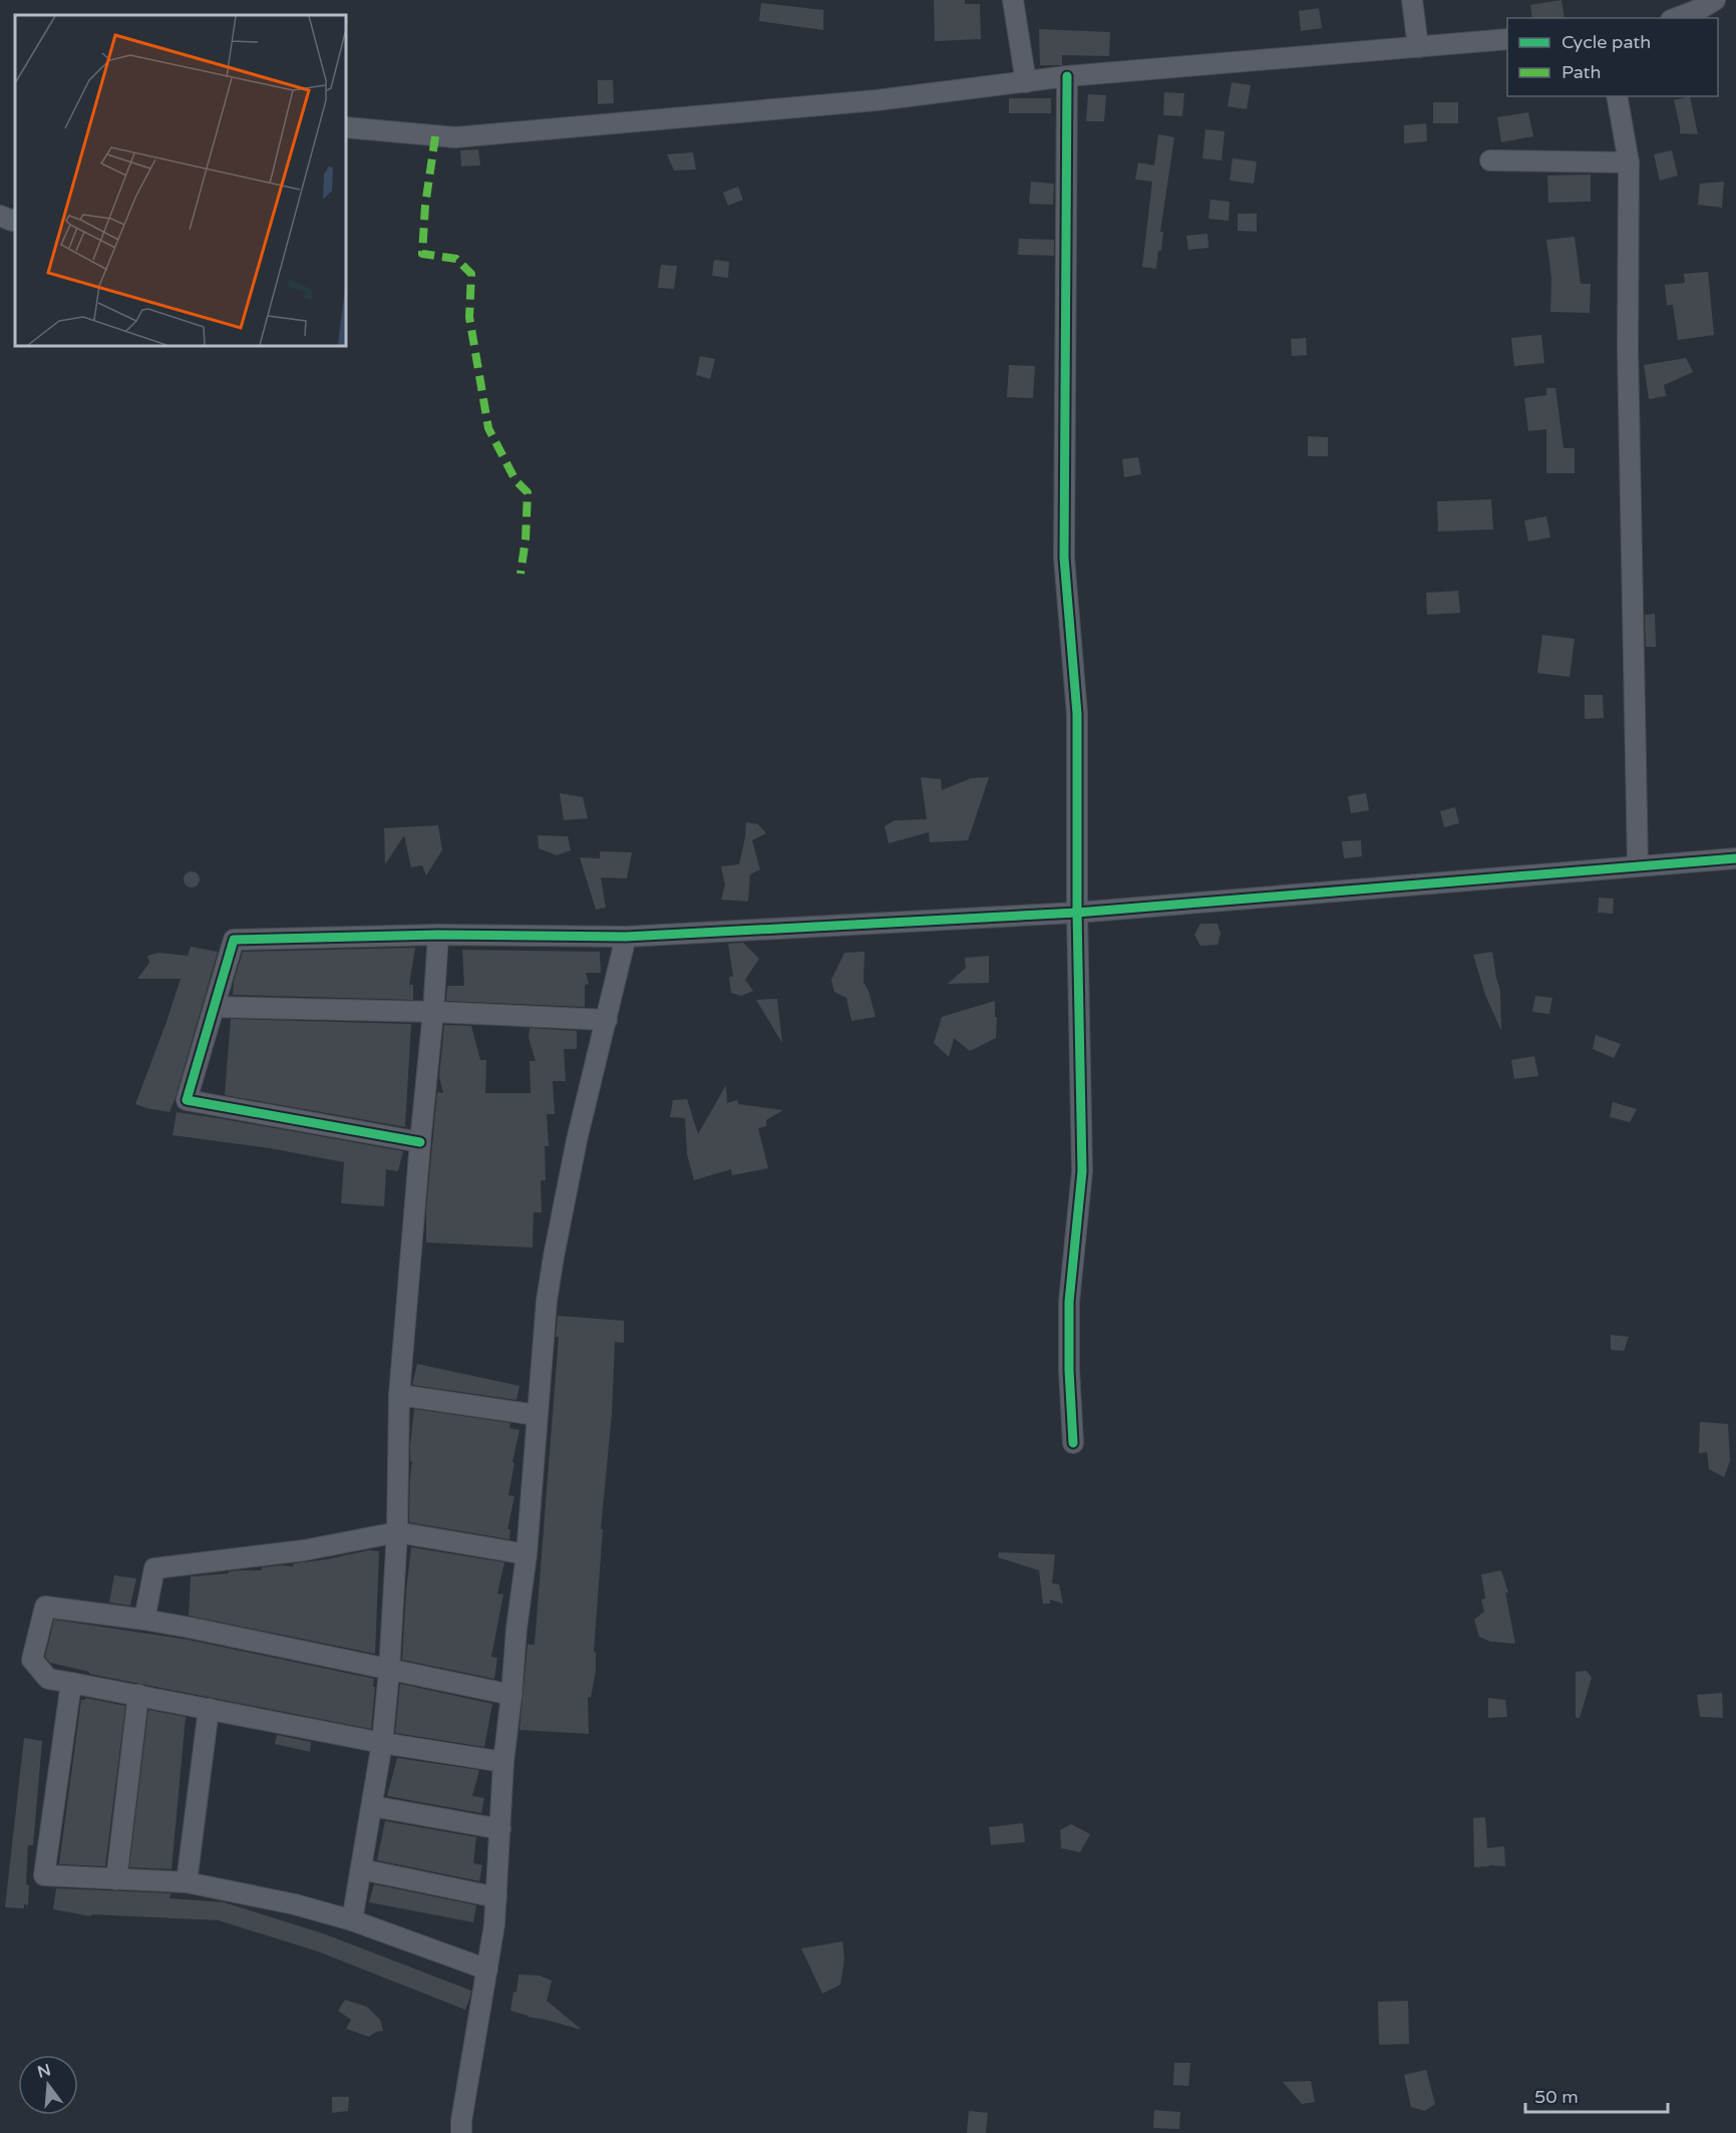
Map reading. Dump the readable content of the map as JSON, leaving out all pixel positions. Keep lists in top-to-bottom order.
{
  "legend": ["Cycle path", "Path"],
  "scale_bar": "50 m",
  "north": "top"
}
